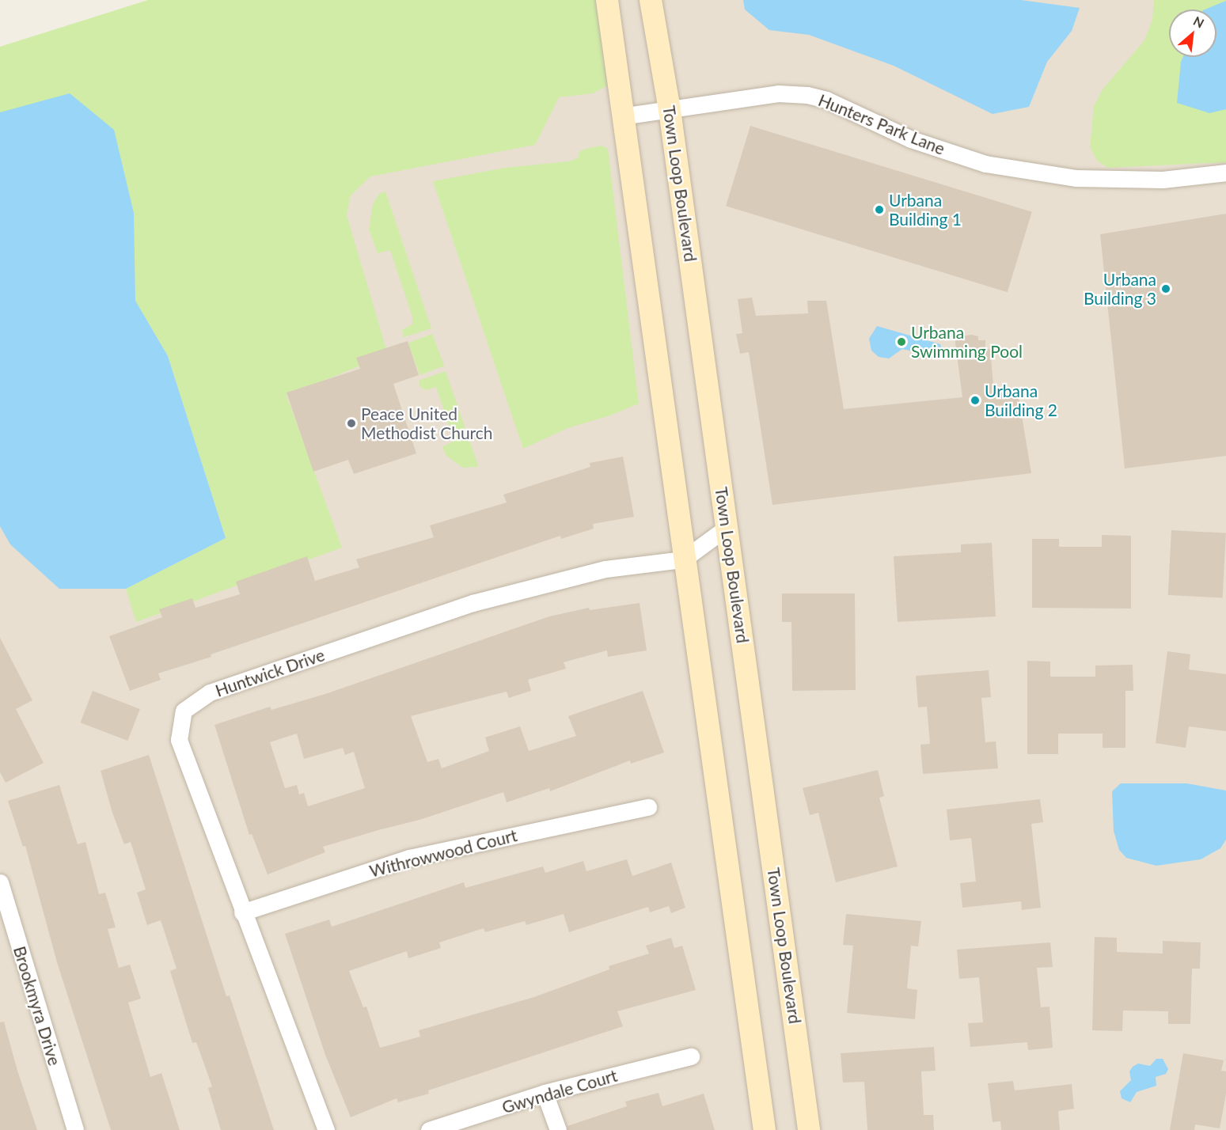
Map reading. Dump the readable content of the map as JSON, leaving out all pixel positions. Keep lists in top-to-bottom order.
{
  "streets": {
    "street": [
      "Hunters Park Lane",
      "Town Loop Boulevard",
      "Huntwick Drive",
      "Withrowwood Court",
      "Brookmyra Drive",
      "Gwyndale Court"
    ]
  },
  "crossings": [
    ["Hunters Park Lane", "Town Loop Boulevard"],
    ["Town Loop Boulevard", "Huntwick Drive"],
    ["Huntwick Drive", "Withrowwood Court"]
  ],
  "places": [
    "Urbana Building 1",
    "Urbana Building 3",
    "Urbana Swimming Pool",
    "Urbana Building 2",
    "Peace United Methodist Church"
  ],
  "north": "top right"
}
